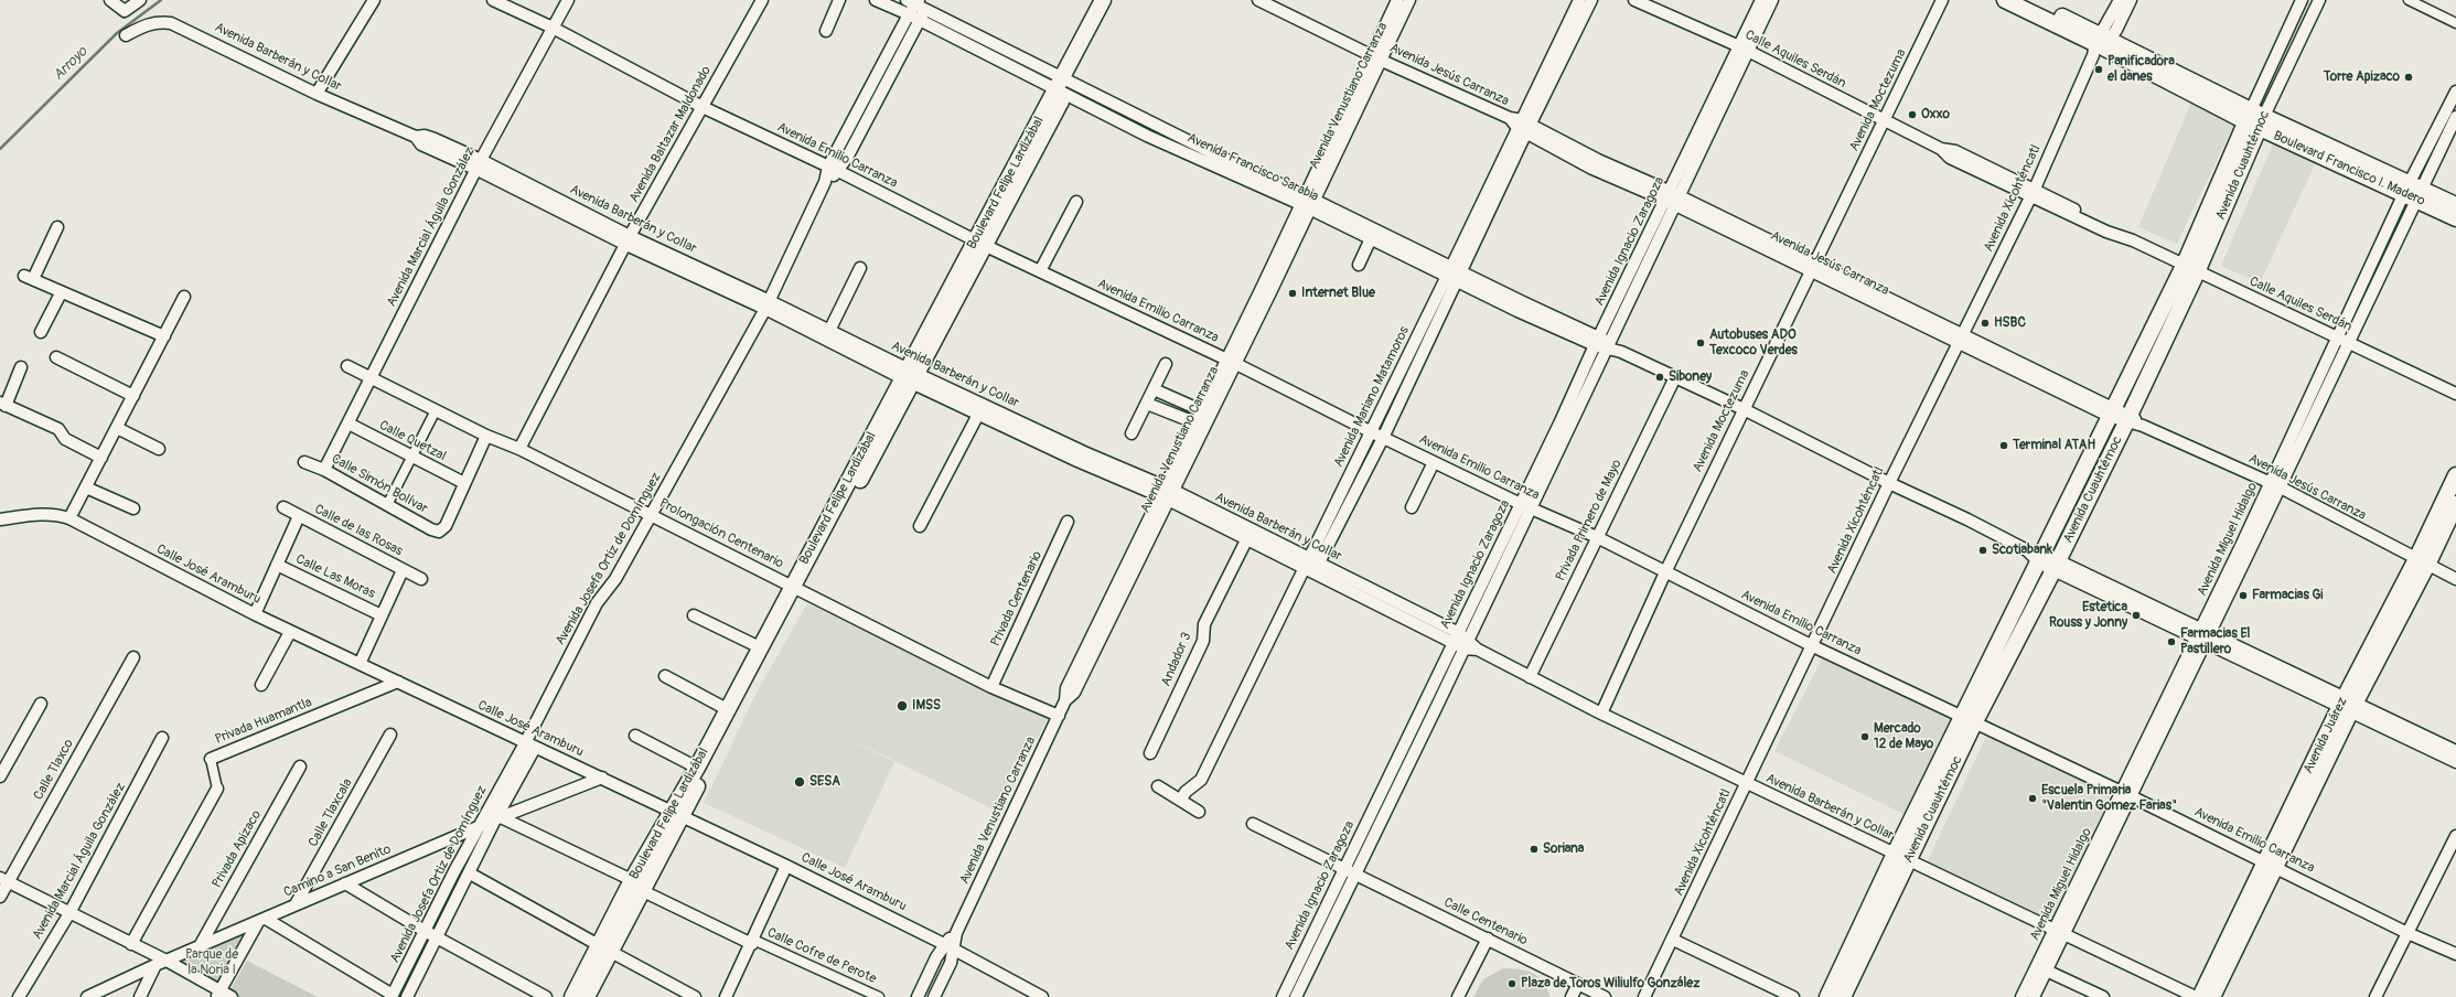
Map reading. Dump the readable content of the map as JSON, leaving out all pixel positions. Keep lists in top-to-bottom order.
{
  "streets": {
    "main road": [
      "Avenida Cuauhtémoc",
      "Boulevard Francisco I. Madero",
      "Boulevard Felipe Lardizábal",
      "Avenida Juárez"
    ],
    "street": [
      "Avenida Barberán y Collar",
      "Calle Aquiles Serdán",
      "Avenida Jesús Carranza",
      "Avenida Venustiano Carranza",
      "Avenida Moctezuma",
      "Avenida Baltazar Maldonado",
      "Avenida Emilio Carranza",
      "Avenida Francisco Sarabia",
      "Avenida Xicohténcatl",
      "Avenida Marcial Águila González",
      "Avenida Ignacio Zaragoza",
      "Avenida Mariano Matamoros",
      "Calle Quetzal",
      "Calle Simón Bolívar",
      "Privada Primero de Mayo",
      "Calle de las Rosas",
      "Prolongación Centenario",
      "Avenida Miguel Hidalgo",
      "Avenida Josefa Ortiz de Domínguez",
      "Calle José Aramburu",
      "Calle Las Moras",
      "Privada Centenario",
      "Andador 3",
      "Privada Huamantla",
      "Calle Tlaxco",
      "Calle Tlaxcala",
      "Privada Apizaco",
      "Camino a San Benito",
      "Calle Centenario",
      "Calle Cofre de Perote"
    ]
  },
  "crossings": [
    ["Avenida Barberán y Collar", "Avenida Venustiano Carranza"],
    ["Avenida Barberán y Collar", "Avenida Moctezuma"],
    ["Avenida Barberán y Collar", "Avenida Baltazar Maldonado"],
    ["Avenida Barberán y Collar", "Avenida Cuauhtémoc"],
    ["Avenida Barberán y Collar", "Boulevard Felipe Lardizábal"],
    ["Avenida Barberán y Collar", "Avenida Xicohténcatl"],
    ["Avenida Barberán y Collar", "Avenida Marcial Águila González"],
    ["Avenida Barberán y Collar", "Avenida Ignacio Zaragoza"],
    ["Avenida Barberán y Collar", "Avenida Mariano Matamoros"],
    ["Avenida Barberán y Collar", "Privada Primero de Mayo"],
    ["Avenida Barberán y Collar", "Avenida Miguel Hidalgo"],
    ["Avenida Barberán y Collar", "Avenida Josefa Ortiz de Domínguez"],
    ["Avenida Barberán y Collar", "Andador 3"],
    ["Calle Aquiles Serdán", "Avenida Moctezuma"],
    ["Calle Aquiles Serdán", "Avenida Cuauhtémoc"],
    ["Calle Aquiles Serdán", "Avenida Xicohténcatl"],
    ["Calle Aquiles Serdán", "Avenida Ignacio Zaragoza"],
    ["Calle Aquiles Serdán", "Avenida Miguel Hidalgo"],
    ["Avenida Jesús Carranza", "Avenida Venustiano Carranza"],
    ["Avenida Jesús Carranza", "Avenida Moctezuma"],
    ["Avenida Jesús Carranza", "Avenida Cuauhtémoc"],
    ["Avenida Jesús Carranza", "Avenida Xicohténcatl"],
    ["Avenida Jesús Carranza", "Avenida Ignacio Zaragoza"],
    ["Avenida Jesús Carranza", "Avenida Mariano Matamoros"],
    ["Avenida Jesús Carranza", "Avenida Miguel Hidalgo"],
    ["Avenida Jesús Carranza", "Avenida Juárez"],
    ["Avenida Venustiano Carranza", "Avenida Emilio Carranza"],
    ["Avenida Venustiano Carranza", "Avenida Francisco Sarabia"],
    ["Avenida Venustiano Carranza", "Prolongación Centenario"],
    ["Avenida Venustiano Carranza", "Calle José Aramburu"],
    ["Avenida Moctezuma", "Avenida Emilio Carranza"],
    ["Avenida Moctezuma", "Avenida Francisco Sarabia"],
    ["Avenida Baltazar Maldonado", "Avenida Emilio Carranza"],
    ["Avenida Baltazar Maldonado", "Prolongación Centenario"],
    ["Avenida Emilio Carranza", "Avenida Cuauhtémoc"],
    ["Avenida Emilio Carranza", "Boulevard Felipe Lardizábal"],
    ["Avenida Emilio Carranza", "Avenida Xicohténcatl"],
    ["Avenida Emilio Carranza", "Avenida Marcial Águila González"],
    ["Avenida Emilio Carranza", "Avenida Ignacio Zaragoza"],
    ["Avenida Emilio Carranza", "Avenida Mariano Matamoros"],
    ["Avenida Emilio Carranza", "Privada Primero de Mayo"],
    ["Avenida Emilio Carranza", "Avenida Miguel Hidalgo"],
    ["Avenida Emilio Carranza", "Avenida Josefa Ortiz de Domínguez"],
    ["Avenida Emilio Carranza", "Avenida Juárez"],
    ["Avenida Cuauhtémoc", "Avenida Francisco Sarabia"],
    ["Avenida Cuauhtémoc", "Boulevard Francisco I. Madero"],
    ["Avenida Francisco Sarabia", "Boulevard Felipe Lardizábal"],
    ["Avenida Francisco Sarabia", "Avenida Xicohténcatl"],
    ["Avenida Francisco Sarabia", "Avenida Ignacio Zaragoza"],
    ["Avenida Francisco Sarabia", "Avenida Mariano Matamoros"],
    ["Avenida Francisco Sarabia", "Privada Primero de Mayo"],
    ["Avenida Francisco Sarabia", "Avenida Miguel Hidalgo"],
    ["Avenida Francisco Sarabia", "Avenida Josefa Ortiz de Domínguez"],
    ["Avenida Francisco Sarabia", "Avenida Juárez"],
    ["Boulevard Francisco I. Madero", "Avenida Xicohténcatl"],
    ["Boulevard Francisco I. Madero", "Avenida Miguel Hidalgo"],
    ["Boulevard Felipe Lardizábal", "Prolongación Centenario"],
    ["Boulevard Felipe Lardizábal", "Calle José Aramburu"],
    ["Avenida Marcial Águila González", "Calle Quetzal"],
    ["Avenida Marcial Águila González", "Calle Simón Bolívar"],
    ["Avenida Marcial Águila González", "Prolongación Centenario"],
    ["Avenida Ignacio Zaragoza", "Calle Centenario"],
    ["Calle Quetzal", "Calle Simón Bolívar"],
    ["Prolongación Centenario", "Avenida Josefa Ortiz de Domínguez"],
    ["Prolongación Centenario", "Privada Centenario"],
    ["Avenida Josefa Ortiz de Domínguez", "Calle José Aramburu"],
    ["Avenida Josefa Ortiz de Domínguez", "Camino a San Benito"],
    ["Calle José Aramburu", "Privada Huamantla"],
    ["Calle José Aramburu", "Camino a San Benito"],
    ["Calle Tlaxcala", "Camino a San Benito"],
    ["Privada Apizaco", "Camino a San Benito"]
  ],
  "water": ["Arroyo"],
  "parks": ["Parque de la Noria I"],
  "places": [
    "Panificadora el danes",
    "Torre Apizaco",
    "Oxxo",
    "Internet Blue",
    "HSBC",
    "Autobuses ADO Texcoco Verdes",
    "Siboney",
    "Terminal ATAH",
    "Scotiabank",
    "Farmacias Gi",
    "Estetica Rouss y Jonny",
    "Farmacias El Pastillero",
    "IMSS",
    "Mercado 12 de Mayo",
    "SESA",
    "Escuela Primaria \"Valentin Gomez Farias\"",
    "Soriana",
    "Plaza de Toros Wiliulfo González"
  ]
}
